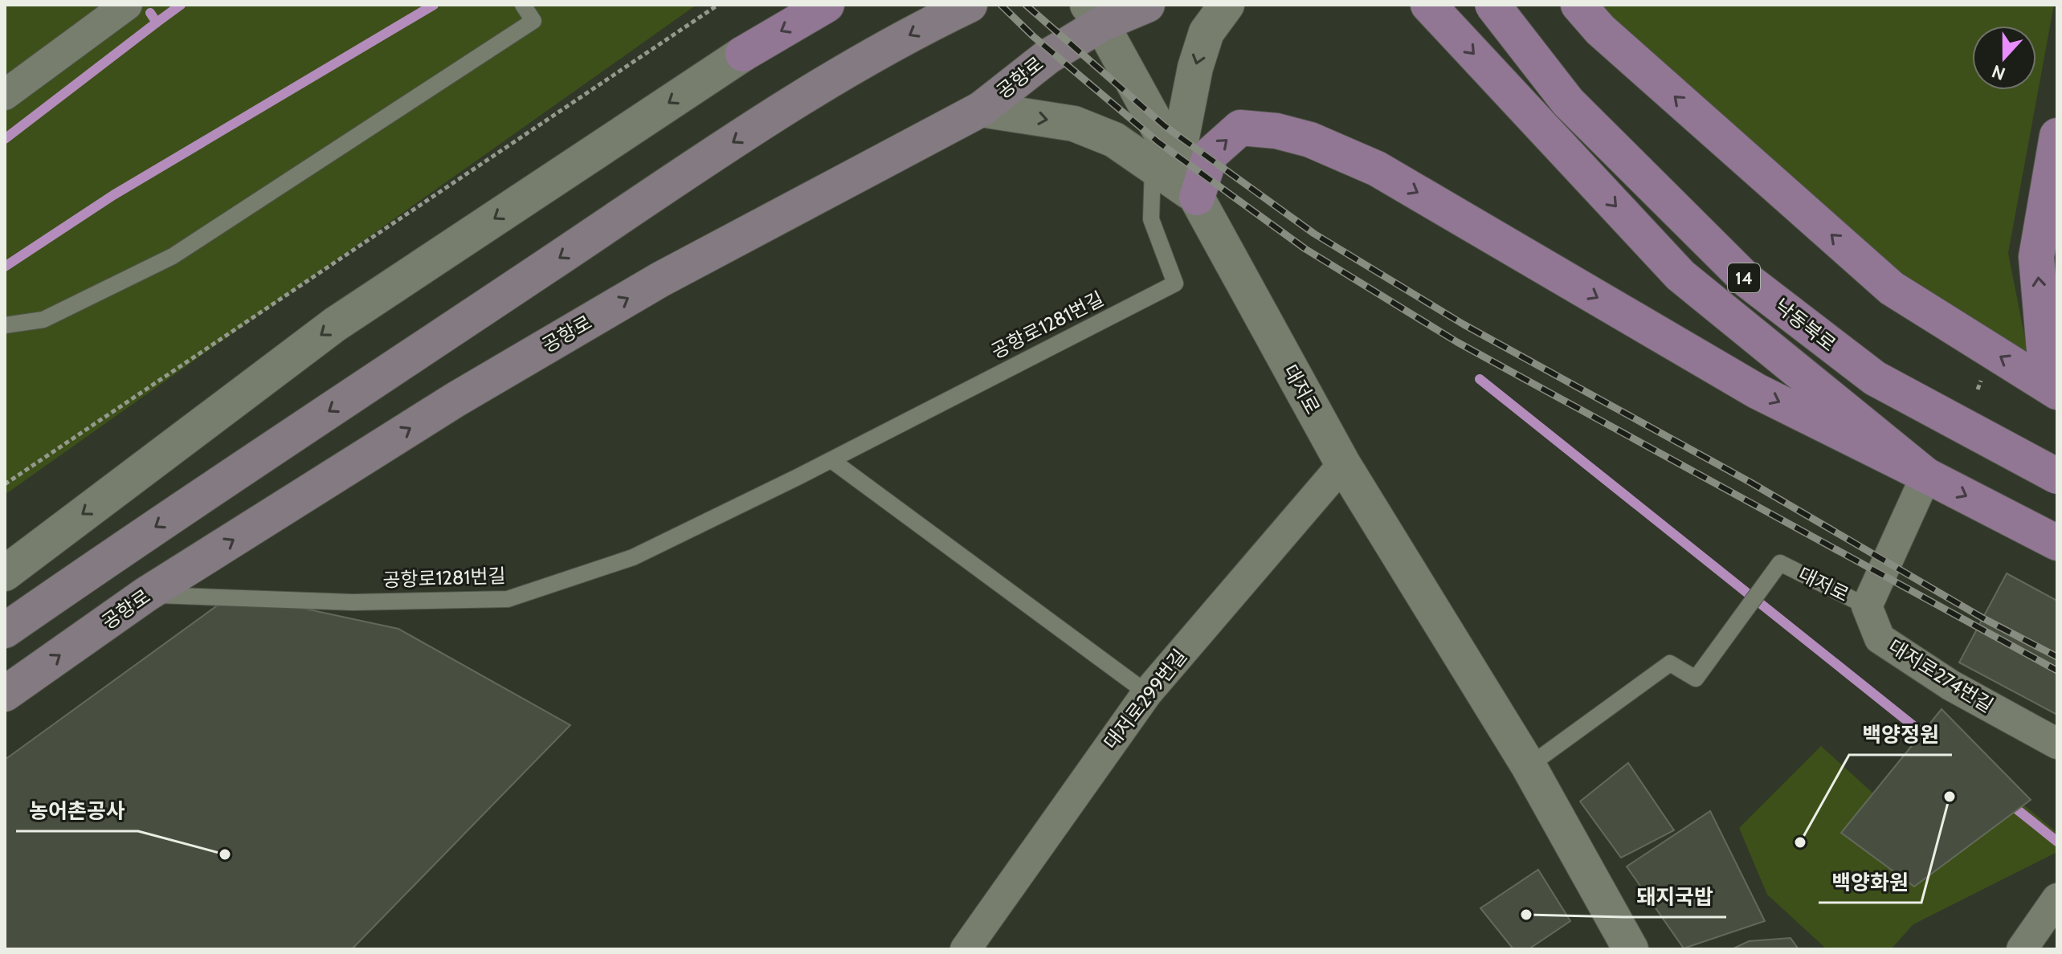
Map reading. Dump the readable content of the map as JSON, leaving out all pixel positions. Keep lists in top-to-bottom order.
{
  "streets": {
    "main road": ["공항로", "14", "낙동북로"],
    "street": ["대저로", "대저로274번길", "대저로299번길"],
    "lane": ["공항로1281번길"]
  },
  "crossings": [
    ["공항로", "공항로1281번길"],
    ["대저로", "대저로274번길"],
    ["대저로", "대저로299번길"]
  ],
  "places": [
    "백양화원",
    "백양정원",
    "농어촌공사",
    "돼지국밥"
  ],
  "north": "bottom"
}
